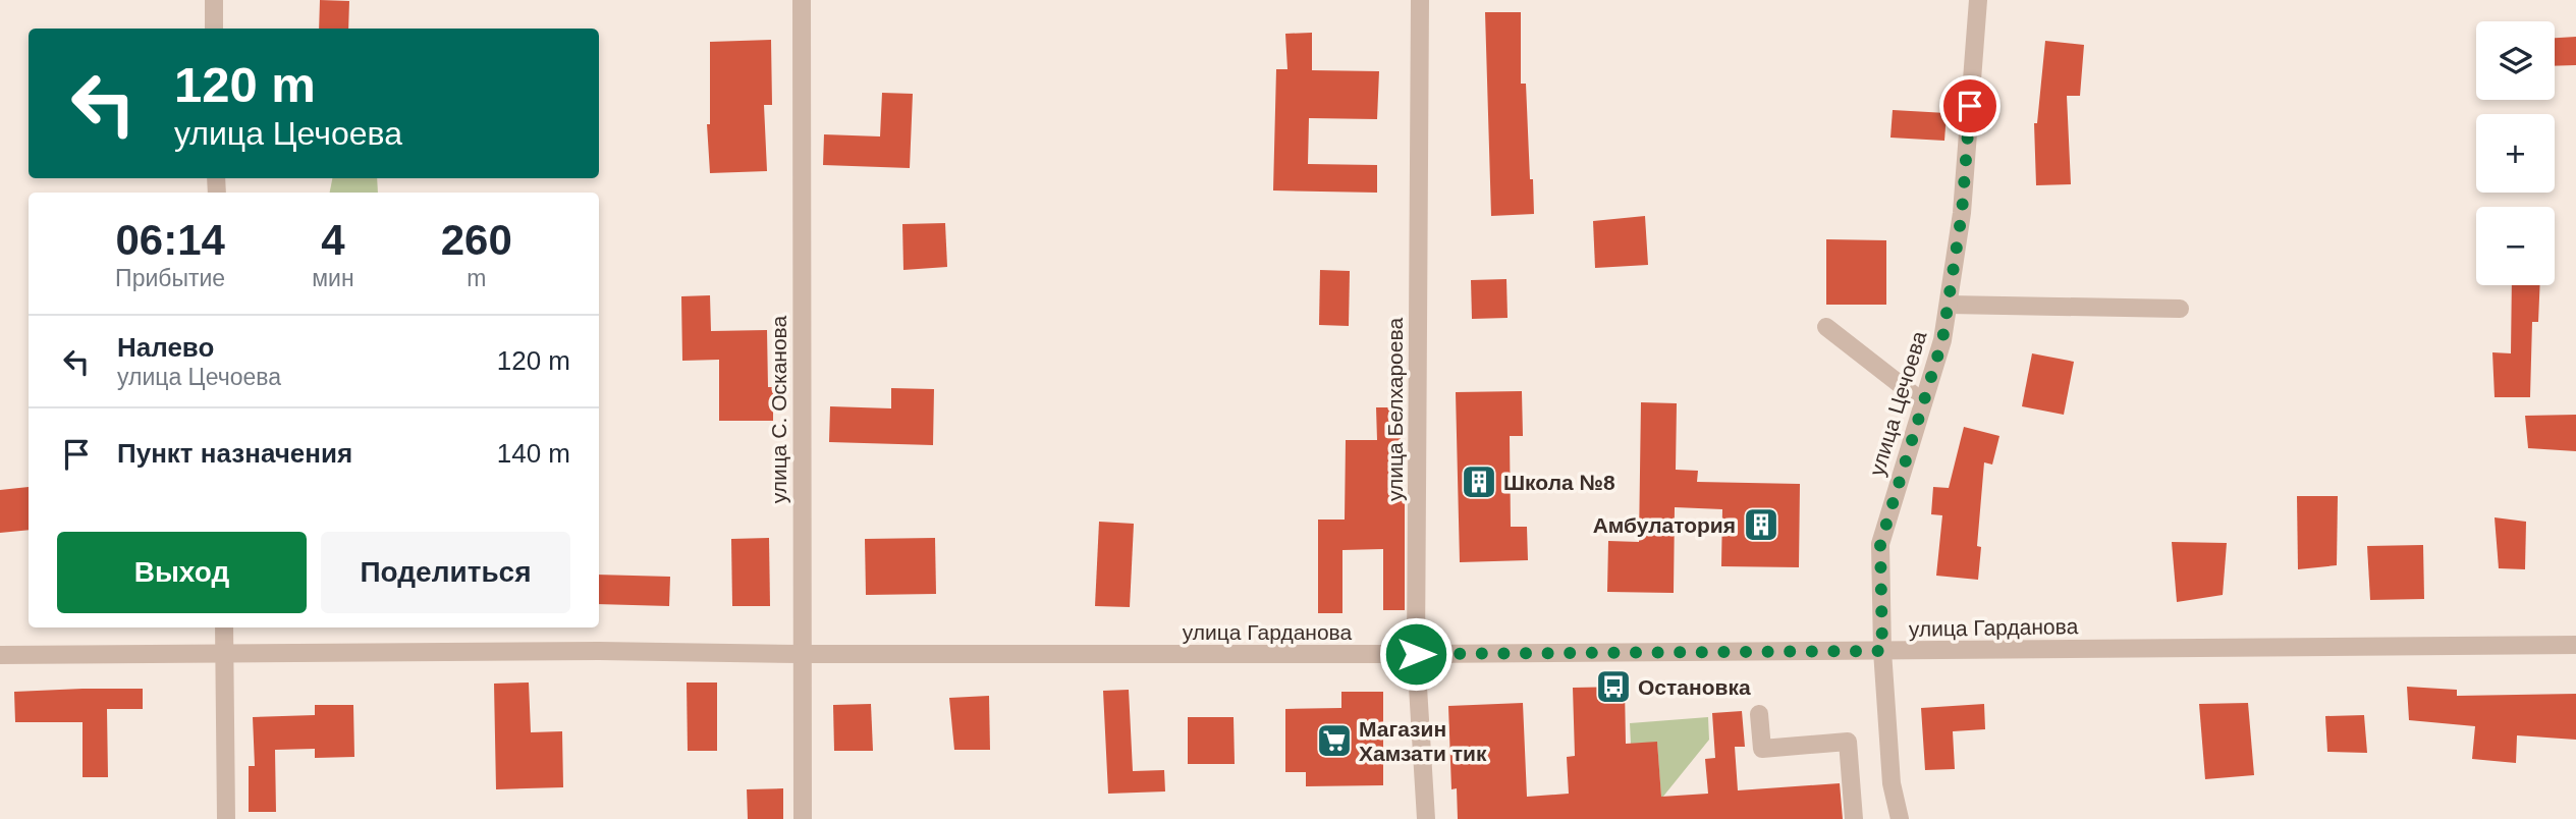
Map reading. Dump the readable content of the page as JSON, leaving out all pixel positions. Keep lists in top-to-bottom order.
{
  "streets": {
    "street": [
      "улица Цечоева",
      "улица С. Осканова",
      "улица Белхароева",
      "улица Гарданова"
    ]
  },
  "crossings": [
    ["улица Цечоева", "улица Гарданова"],
    ["улица С. Осканова", "улица Гарданова"],
    ["улица Белхароева", "улица Гарданова"]
  ],
  "places": {
    "building": ["Школа №8", "Амбулатория"],
    "bus stop": ["Остановка"],
    "supermarket": ["Магазин Хамзати тик"]
  },
  "page": {
    "map_buttons": ["+", "−"],
    "turn": ["120 m", "улица Цечоева"],
    "eta": [
      "06:14",
      "Прибытие",
      "4",
      "мин",
      "260",
      "m"
    ],
    "list": [
      {
        "name": "Налево",
        "note": "улица Цечоева",
        "value": "120 m"
      },
      {
        "name": "Пункт назначения",
        "value": "140 m"
      }
    ],
    "buttons": ["Выход", "Поделиться"]
  }
}
